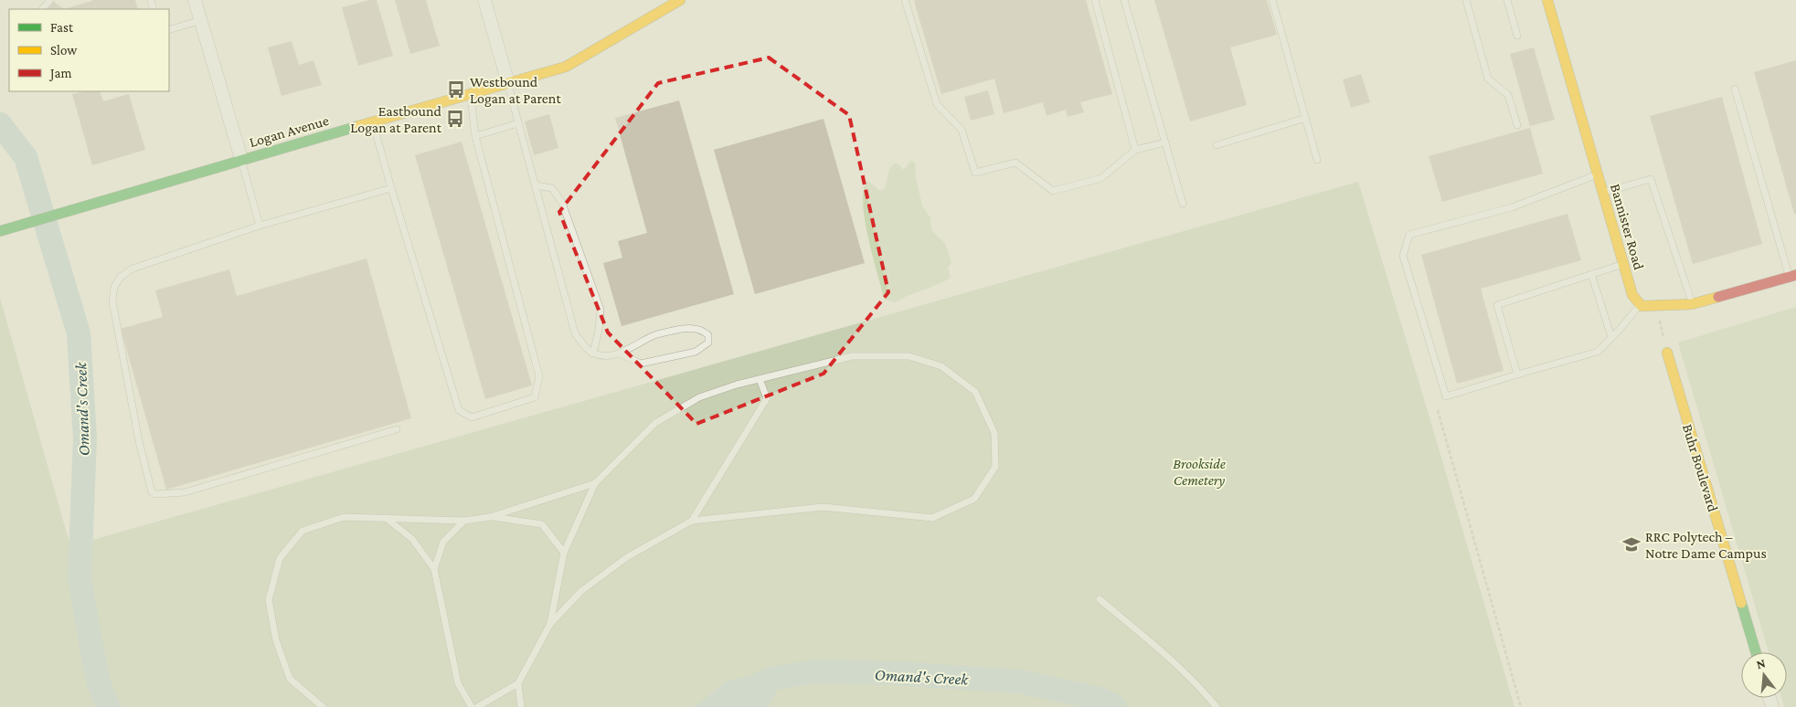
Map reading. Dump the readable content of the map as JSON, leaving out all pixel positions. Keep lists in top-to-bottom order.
{
  "streets": {
    "street": ["Logan Avenue", "Bannister Road", "Buhr Boulevard"]
  },
  "water": ["Omand's Creek"],
  "parks": ["Brookside Cemetery"],
  "places": {
    "bus stop": ["Westbound Logan at Parent", "Eastbound Logan at Parent"],
    "school or university": ["RRC Polytech – Notre Dame Campus"]
  },
  "legend": ["Fast", "Slow", "Jam"],
  "north": "top"
}
